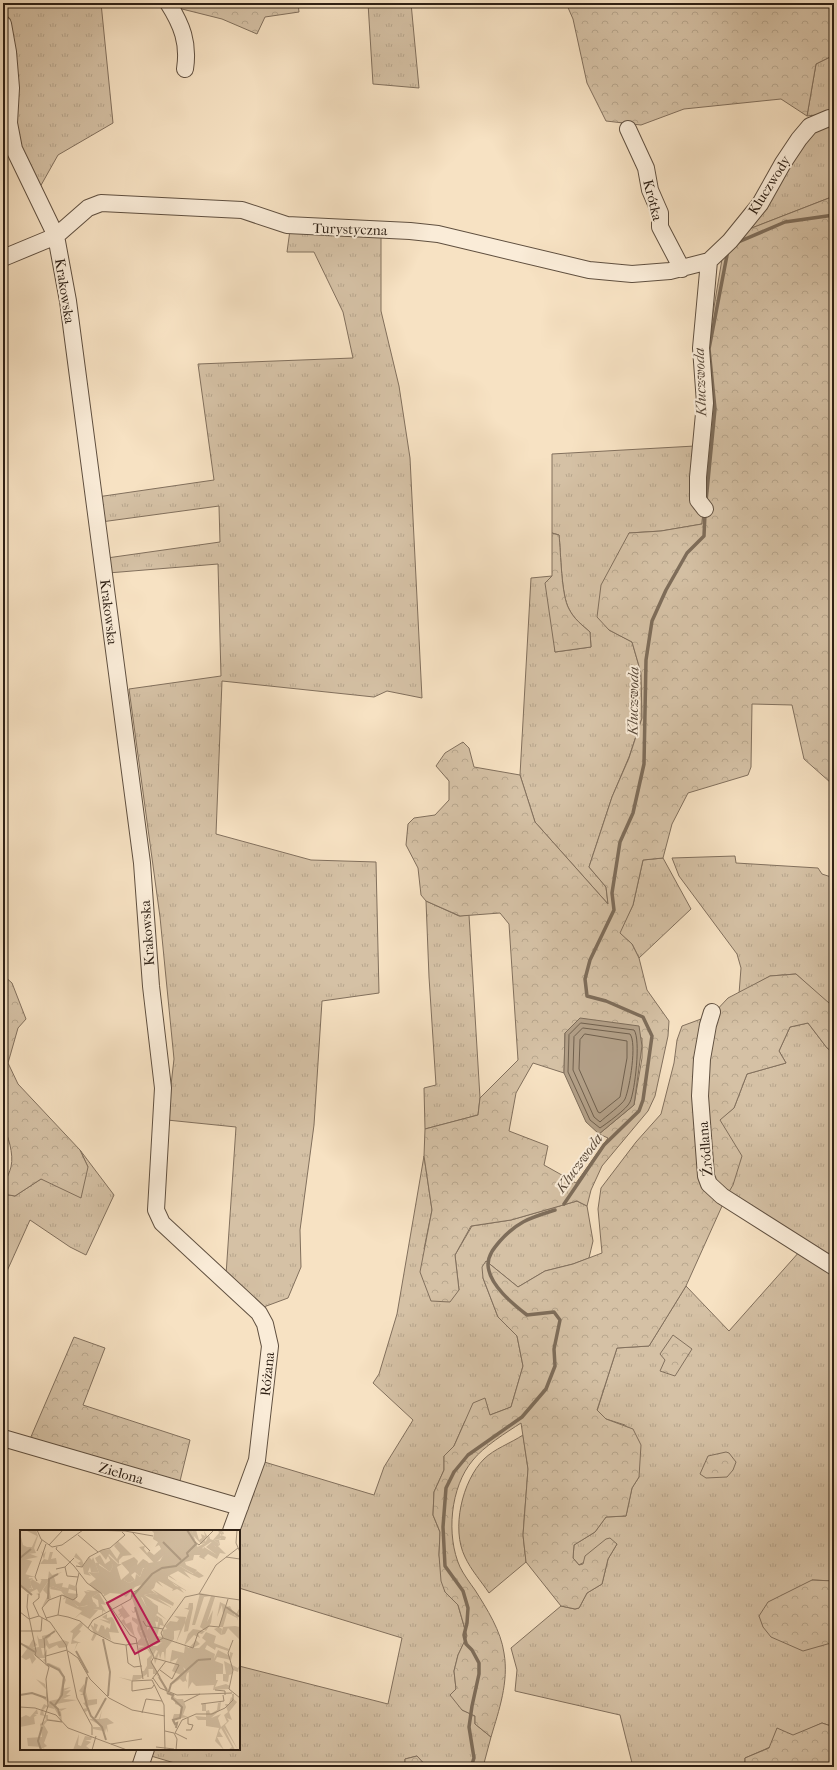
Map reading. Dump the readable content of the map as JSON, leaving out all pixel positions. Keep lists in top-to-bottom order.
{
  "streets": {
    "street": [
      "Kluczwody",
      "Krótka",
      "Turystyczna",
      "Krakowska",
      "Źródlana",
      "Różana",
      "Zielona"
    ]
  },
  "crossings": [
    ["Kluczwody", "Turystyczna"],
    ["Krótka", "Turystyczna"],
    ["Turystyczna", "Krakowska"],
    ["Krakowska", "Różana"],
    ["Różana", "Zielona"]
  ],
  "water": ["Kluczwoda"]
}
